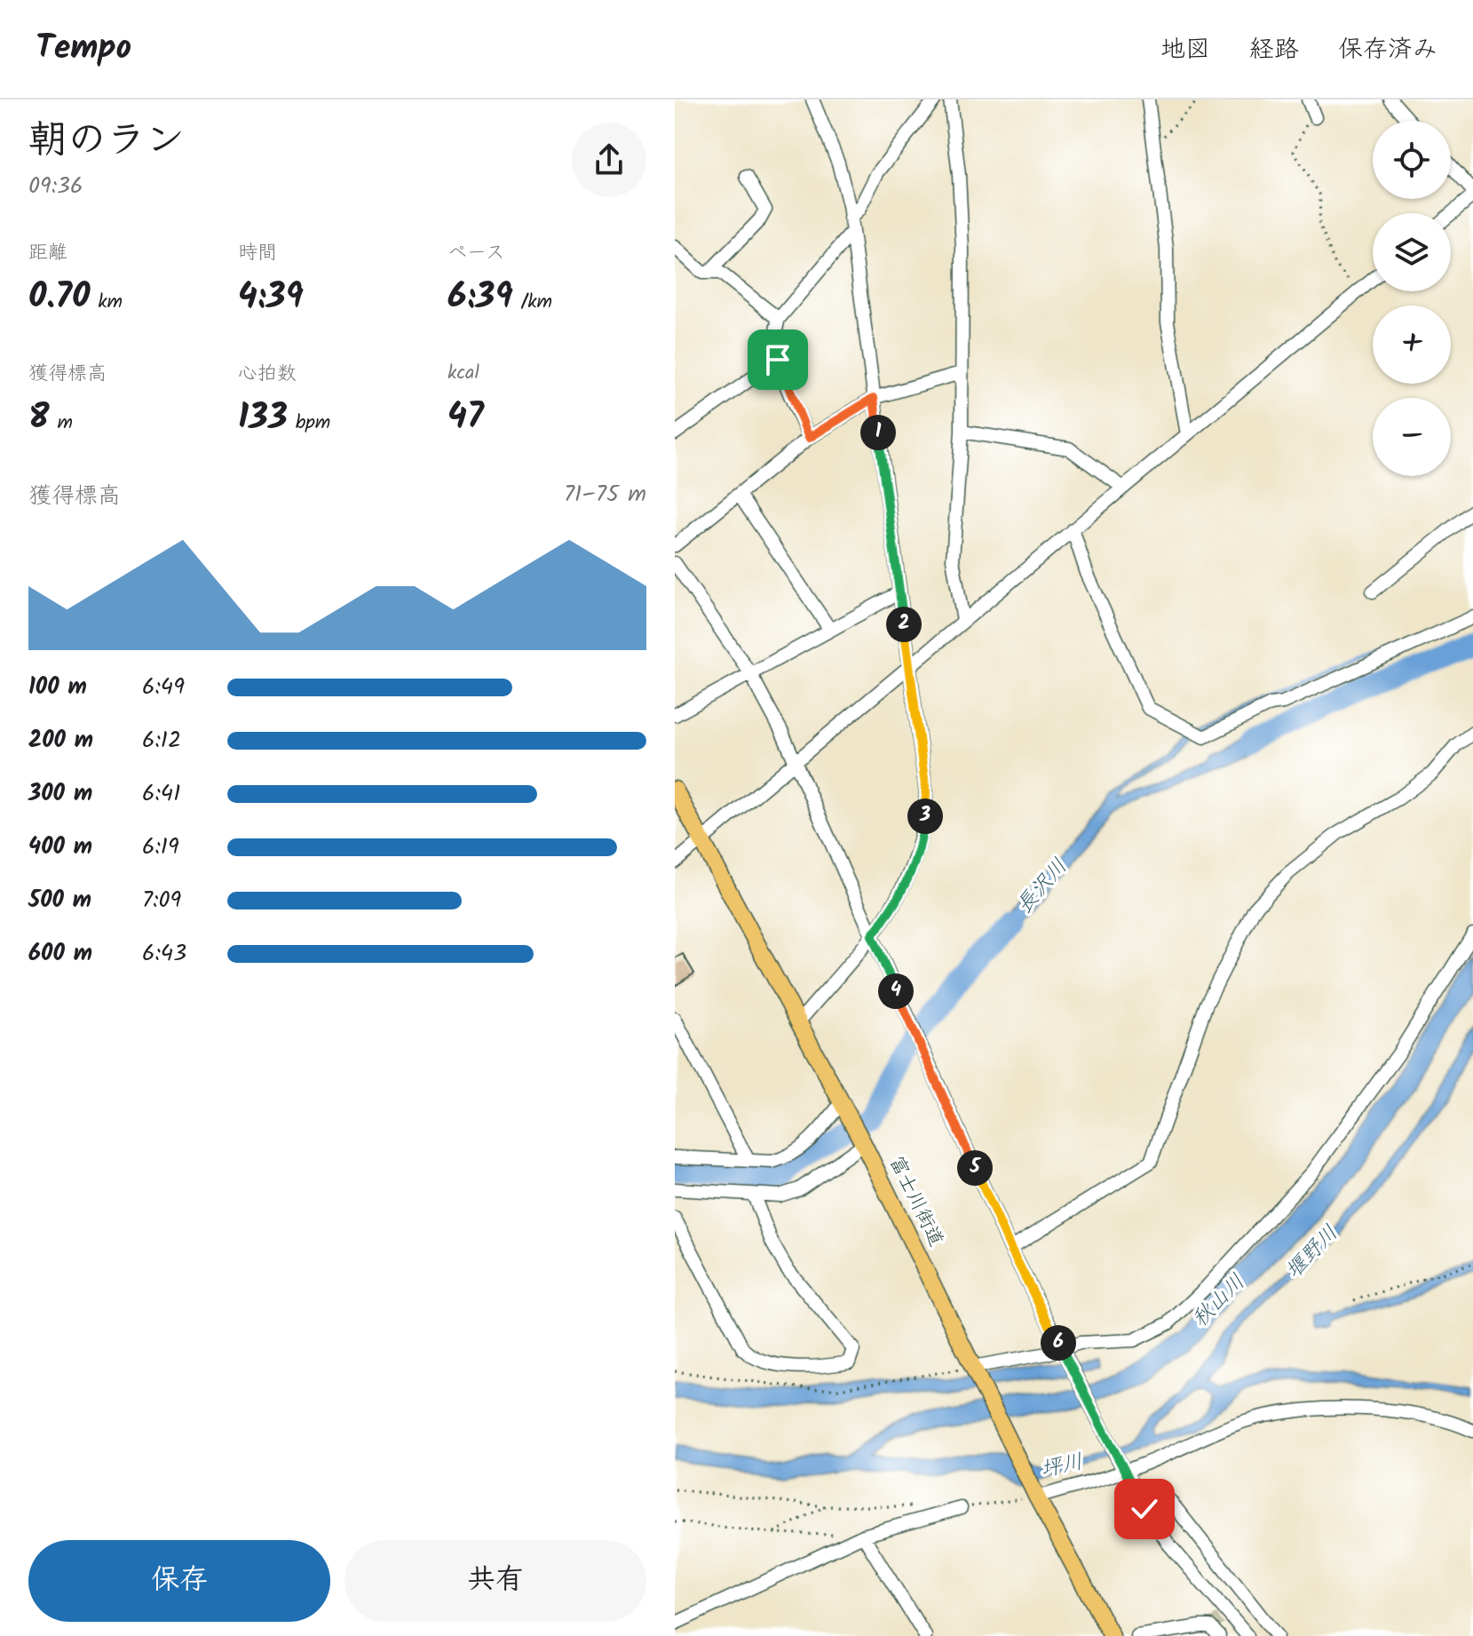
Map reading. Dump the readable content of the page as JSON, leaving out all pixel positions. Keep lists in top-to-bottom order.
{
  "streets": {
    "main road": ["富士川街道"]
  },
  "water": [
    "長沢川",
    "堰野川",
    "秋山川",
    "坪川"
  ],
  "page": {
    "header": "Tempo",
    "nav": ["地図", "経路", "保存済み"],
    "heading": ["朝のラン", "09:36"],
    "map_buttons": ["+", "−"],
    "stats": [
      ["距離", "0.70 km"],
      ["時間", "4:39"],
      ["ペース", "6:39 /km"],
      ["獲得標高", "8 m"],
      ["心拍数", "133 bpm"],
      ["kcal", "47"]
    ],
    "pins": [
      "1",
      "2",
      "3",
      "4",
      "5",
      "6"
    ],
    "chart": ["獲得標高", "71–75 m"],
    "list": [
      {
        "name": "100 m",
        "note": "6:49"
      },
      {
        "name": "200 m",
        "note": "6:12"
      },
      {
        "name": "300 m",
        "note": "6:41"
      },
      {
        "name": "400 m",
        "note": "6:19"
      },
      {
        "name": "500 m",
        "note": "7:09"
      },
      {
        "name": "600 m",
        "note": "6:43"
      }
    ],
    "buttons": ["保存", "共有"]
  }
}
